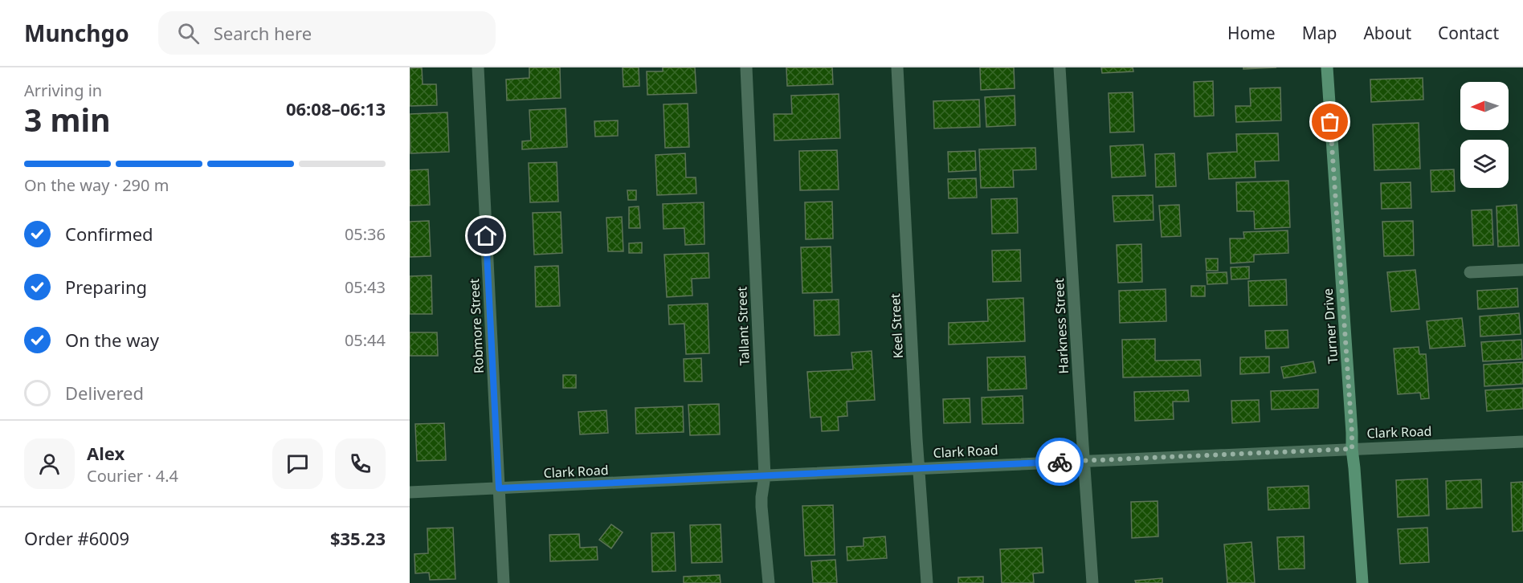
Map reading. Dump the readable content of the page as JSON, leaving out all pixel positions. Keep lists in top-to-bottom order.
{
  "streets": {
    "street": [
      "Robmore Street",
      "Tallant Street",
      "Keel Street",
      "Harkness Street",
      "Turner Drive",
      "Clark Road"
    ]
  },
  "crossings": [
    ["Robmore Street", "Clark Road"],
    ["Tallant Street", "Clark Road"],
    ["Keel Street", "Clark Road"],
    ["Harkness Street", "Clark Road"],
    ["Turner Drive", "Clark Road"]
  ],
  "north": "left",
  "page": {
    "header": "Munchgo",
    "search": "Search here",
    "nav": [
      "Home",
      "Map",
      "About",
      "Contact"
    ],
    "heading": ["3 min", "Arriving in", "06:08–06:13"],
    "panel": [
      "Alex",
      "Courier · 4.4",
      "Order #6009",
      "$35.23"
    ],
    "bar": "On the way · 290 m",
    "list": [
      ["Confirmed", "05:36"],
      ["Preparing", "05:43"],
      ["On the way", "05:44"],
      "Delivered"
    ]
  }
}
